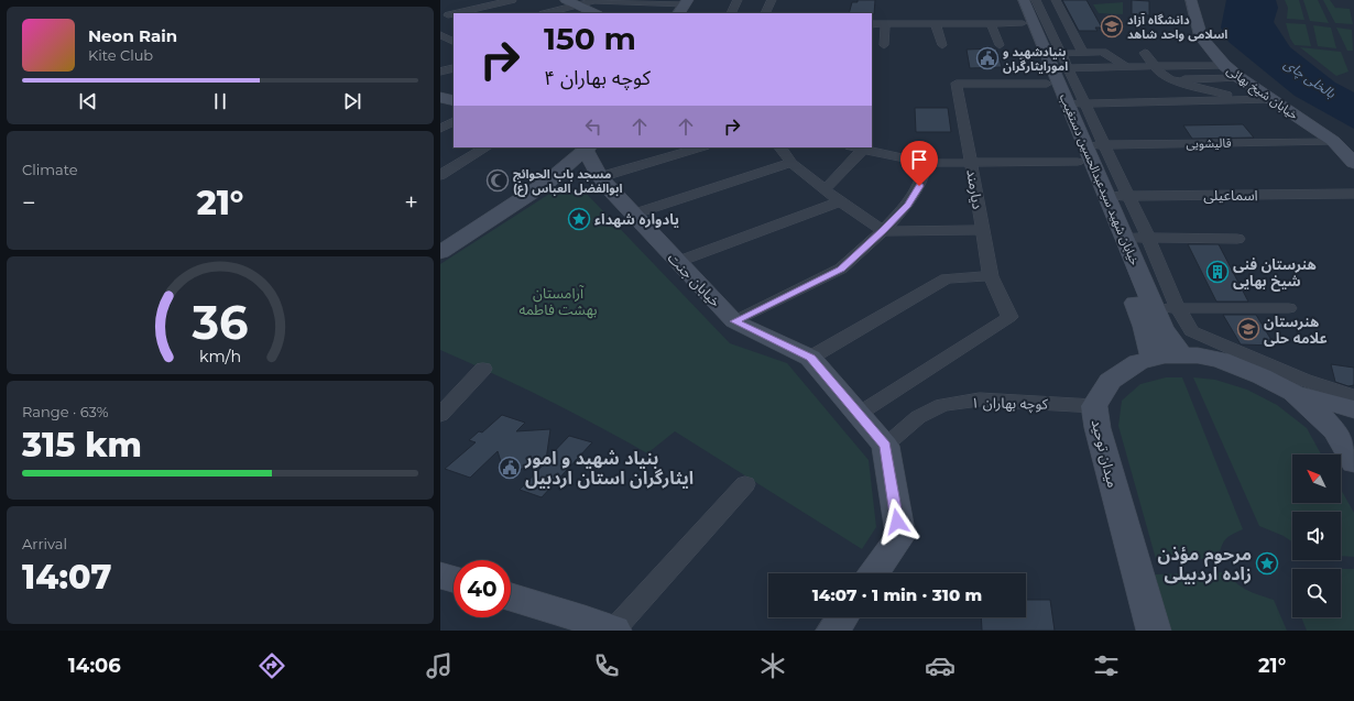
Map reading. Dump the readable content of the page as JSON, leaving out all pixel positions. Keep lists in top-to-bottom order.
{
  "streets": {
    "main road": [
      "خیابان شیخ بهائی",
      "خیابان شهید سیدعبدالحسین دستغیب",
      "خیابان جنت",
      "میدان توحید"
    ],
    "street": [
      "قالیشویی",
      "دیارمند",
      "اسماعیلی",
      "کوچه بهاران ۱"
    ]
  },
  "crossings": [
    ["خیابان شیخ بهائی", "قالیشویی"],
    ["قالیشویی", "خیابان شهید سیدعبدالحسین دستغیب"],
    ["قالیشویی", "دیارمند"],
    ["خیابان شهید سیدعبدالحسین دستغیب", "دیارمند"],
    ["خیابان شهید سیدعبدالحسین دستغیب", "اسماعیلی"],
    ["خیابان شهید سیدعبدالحسین دستغیب", "میدان توحید"],
    ["دیارمند", "خیابان جنت"],
    ["خیابان جنت", "کوچه بهاران ۱"],
    ["کوچه بهاران ۱", "میدان توحید"]
  ],
  "water": ["بالخلی چای"],
  "parks": ["آرامستان بهشت فاطمه"],
  "places": {
    "school or university": ["دانشگاه آزاد اسلامی واحد شاهد", "هنرستان علامه حلی"],
    "public building": ["بنیادشهید و امورایثارگران", "بنیاد شهید و امور ایثارگران استان اردبیل"],
    "mosque": ["مسجد باب الحوائج ابوالفضل العباس (ع)"],
    "place": ["یادواره شهداء", "مرحوم مؤذن زاده اردبیلی"],
    "building": ["هنرستان فنی شیخ بهایی"]
  },
  "north": "top left",
  "page": {
    "turn": ["150 m", "کوچه بهاران ۴"],
    "song": ["Neon Rain", "Kite Club"],
    "tile": [
      "Climate",
      ["Range · 63%", "315 km"],
      ["Arrival", "14:07"]
    ],
    "heat": ["−", "21°", "+"],
    "limit": "40",
    "trip": "14:07 · 1 min · 310 m",
    "tabs": ["14:06", "21°"],
    "gauge": ["36", "km/h"]
  }
}
